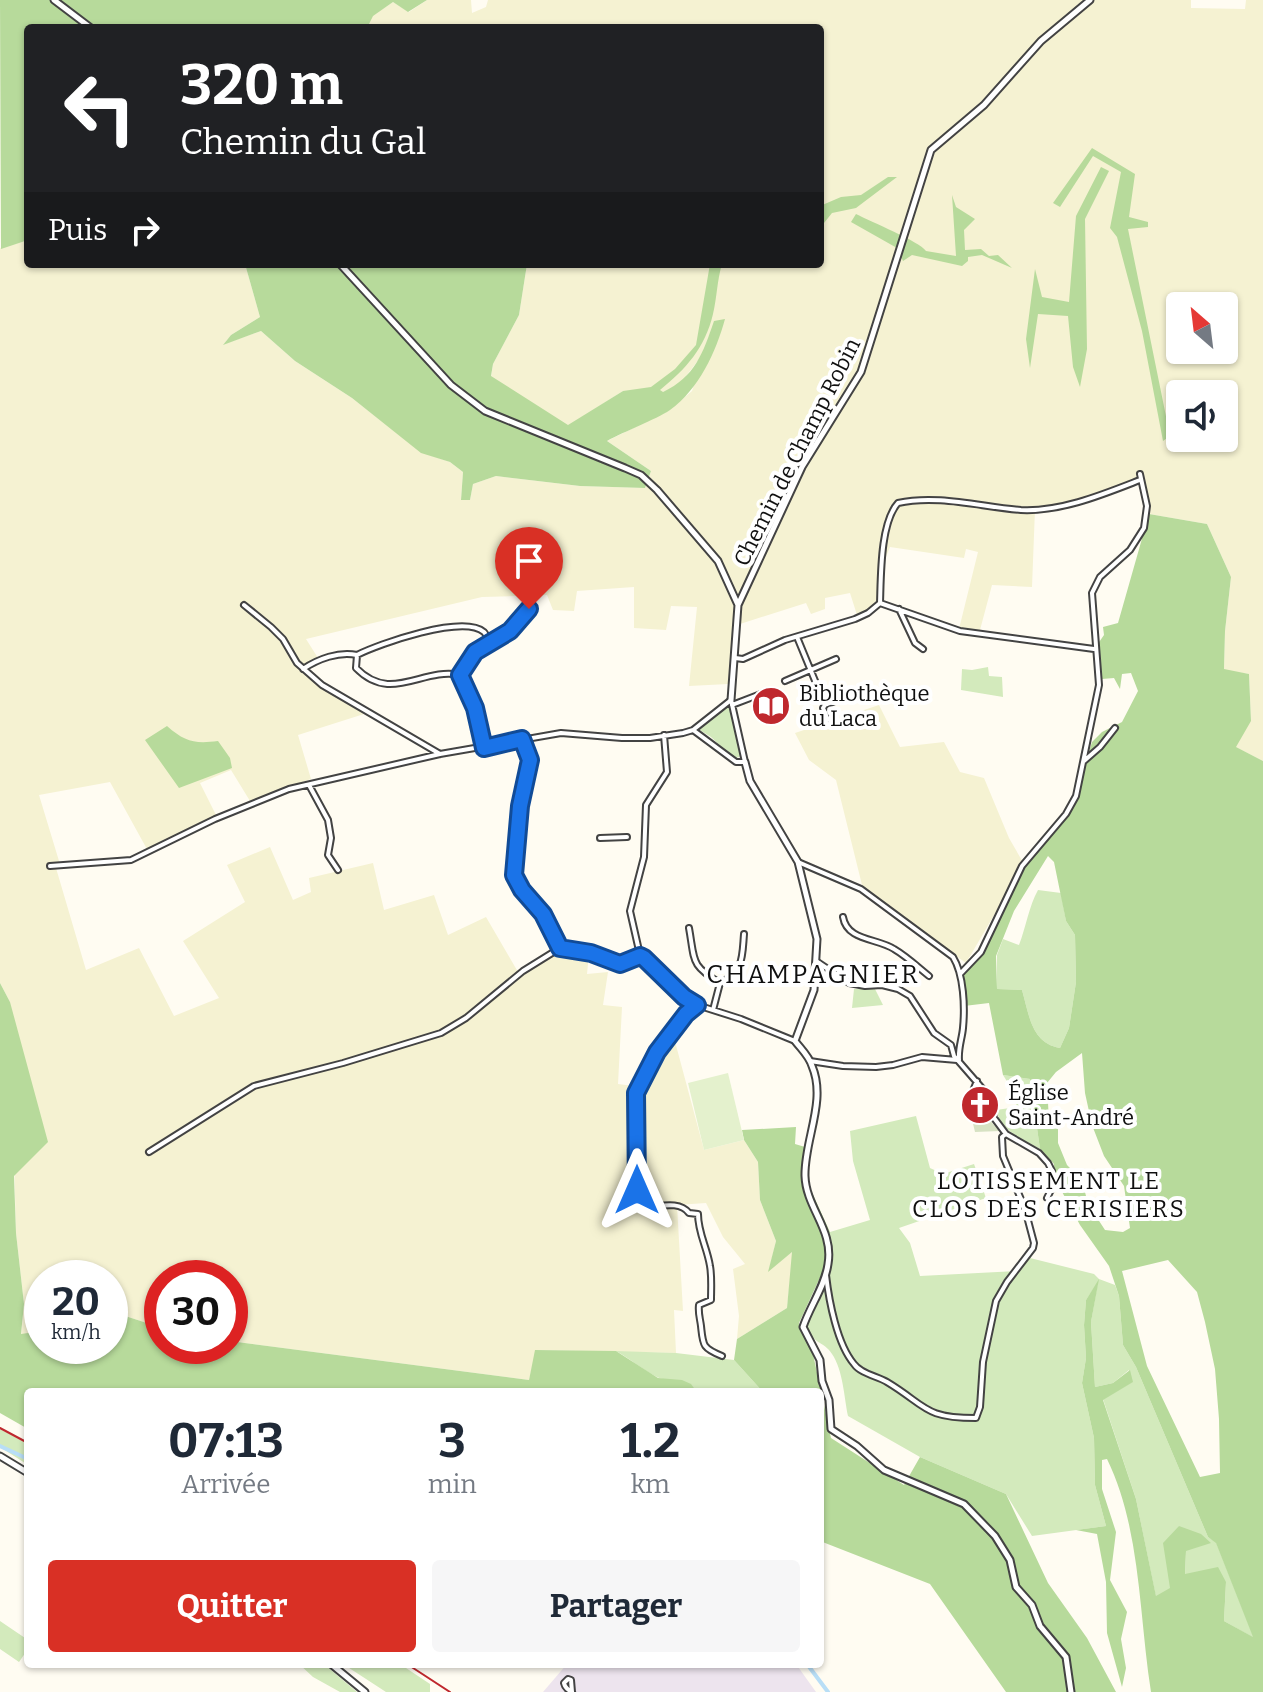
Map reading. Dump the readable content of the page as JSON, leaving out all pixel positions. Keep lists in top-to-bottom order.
{
  "streets": {
    "street": ["Chemin de Champ Robin"]
  },
  "districts": ["CHAMPAGNIER", "LOTISSEMENT LE CLOS DES CERISIERS"],
  "places": {
    "library": ["Bibliothèque du Laca"],
    "church": ["Église Saint-André"]
  },
  "north": "top left",
  "page": {
    "turn": ["320 m", "Chemin du Gal"],
    "then": "Puis",
    "speed": "20 km/h",
    "limit": "30",
    "eta": [
      "07:13",
      "Arrivée",
      "3",
      "min",
      "1.2",
      "km"
    ],
    "buttons": ["Quitter", "Partager"]
  }
}
